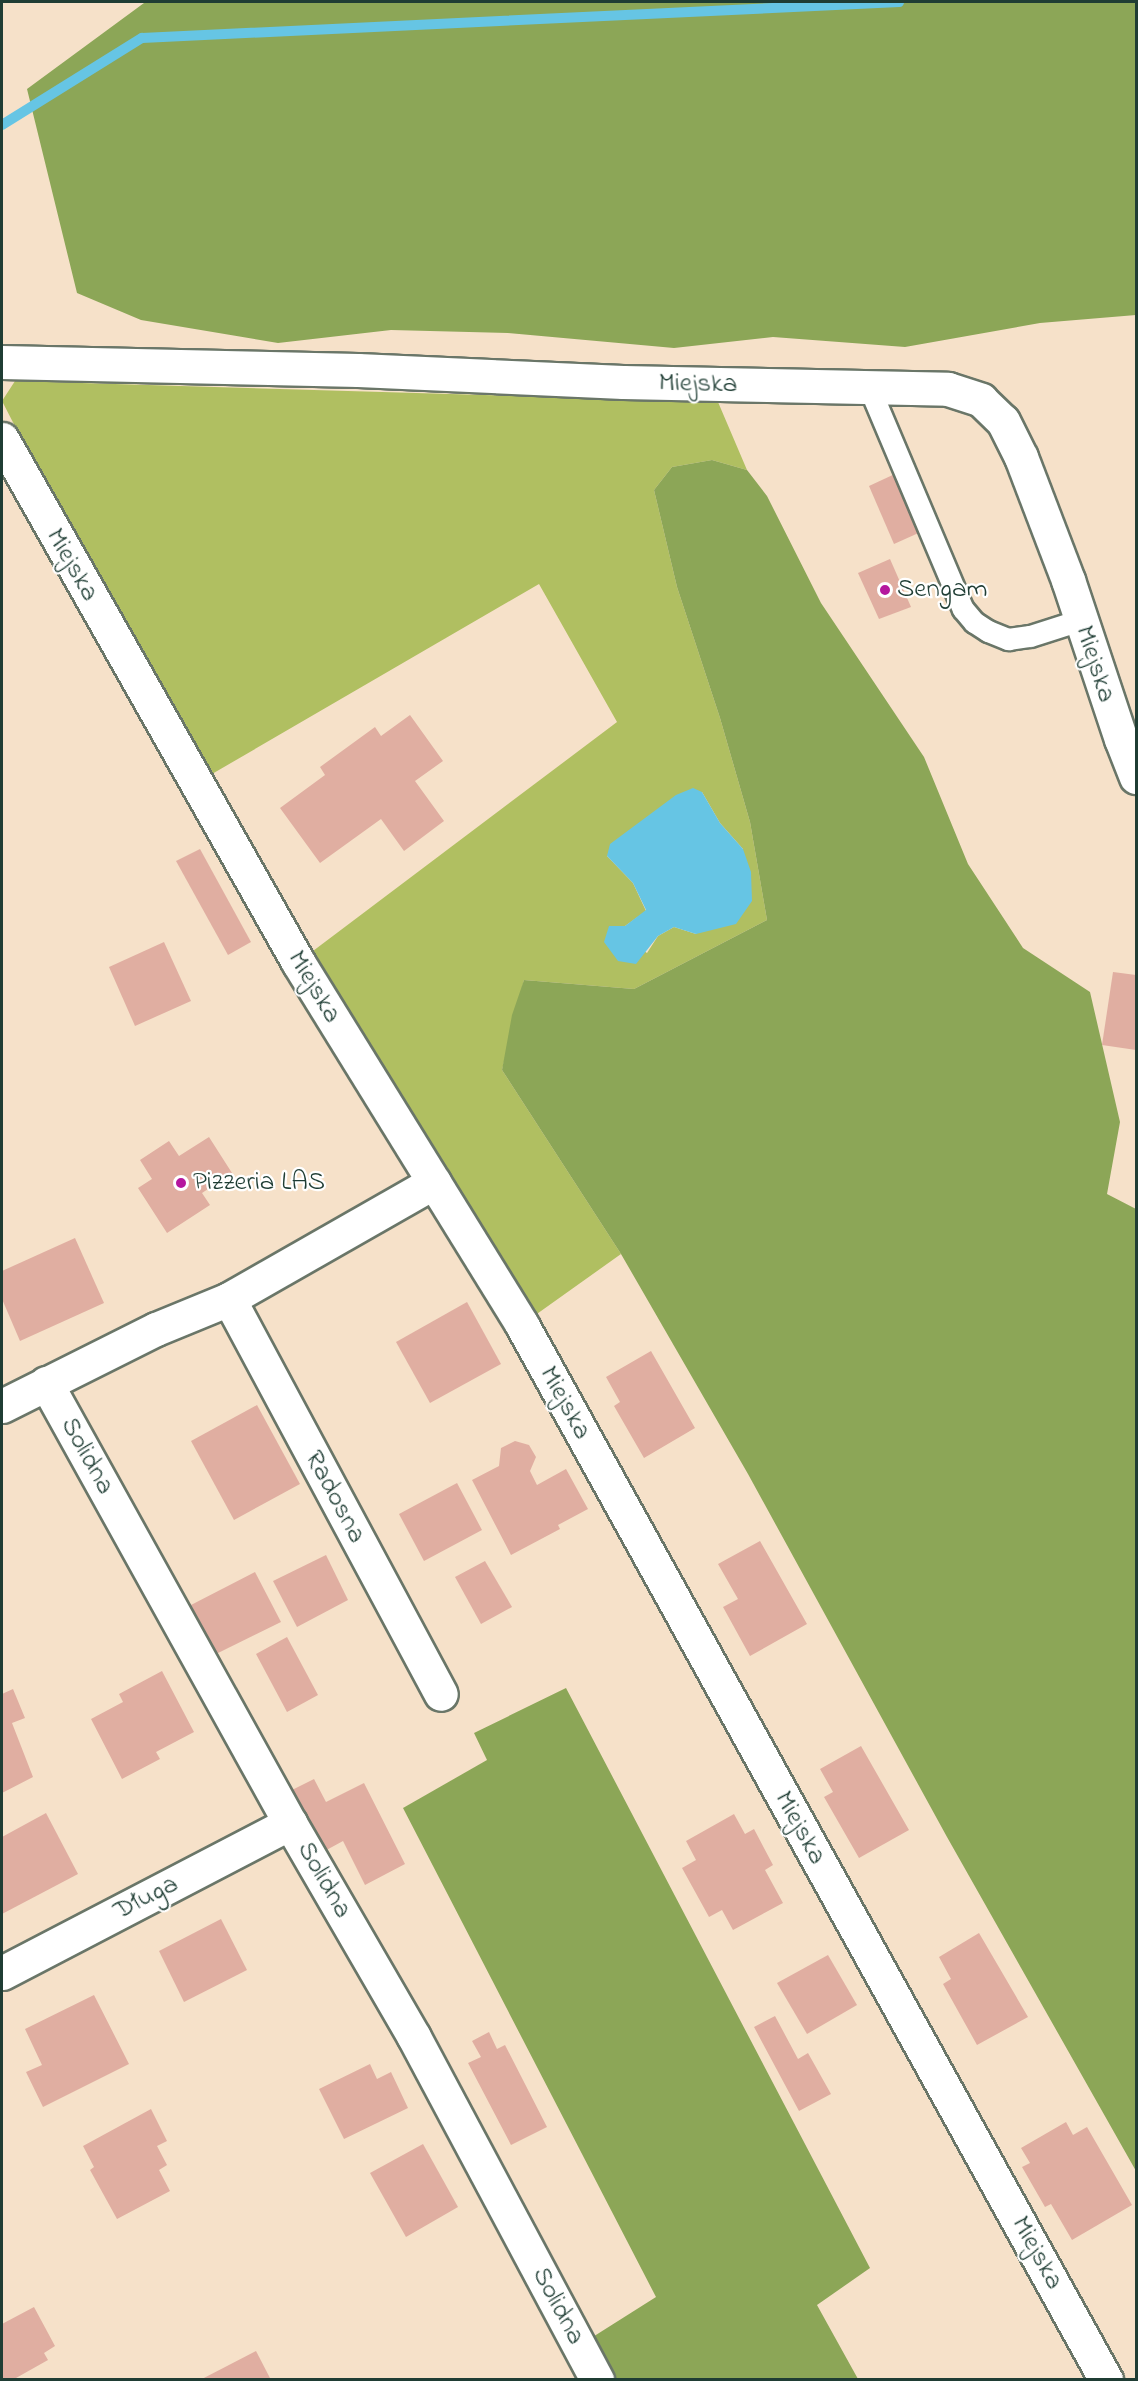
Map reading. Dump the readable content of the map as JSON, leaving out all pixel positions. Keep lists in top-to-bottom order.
{
  "streets": {
    "street": [
      "Miejska",
      "Solidna",
      "Radosna",
      "Długa"
    ]
  },
  "crossings": [
    ["Solidna", "Długa"]
  ],
  "places": ["Sengam", "Pizzeria LAS"]
}
